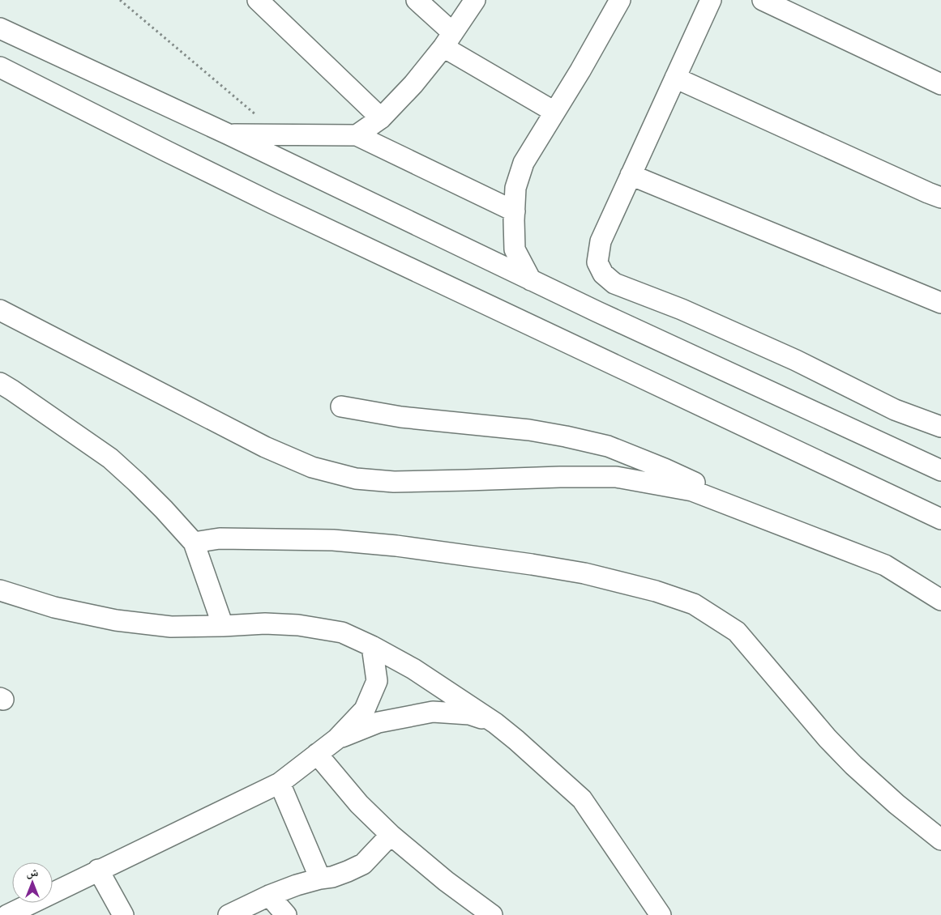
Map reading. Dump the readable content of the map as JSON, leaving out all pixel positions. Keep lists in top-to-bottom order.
{
  "north": "top"
}
